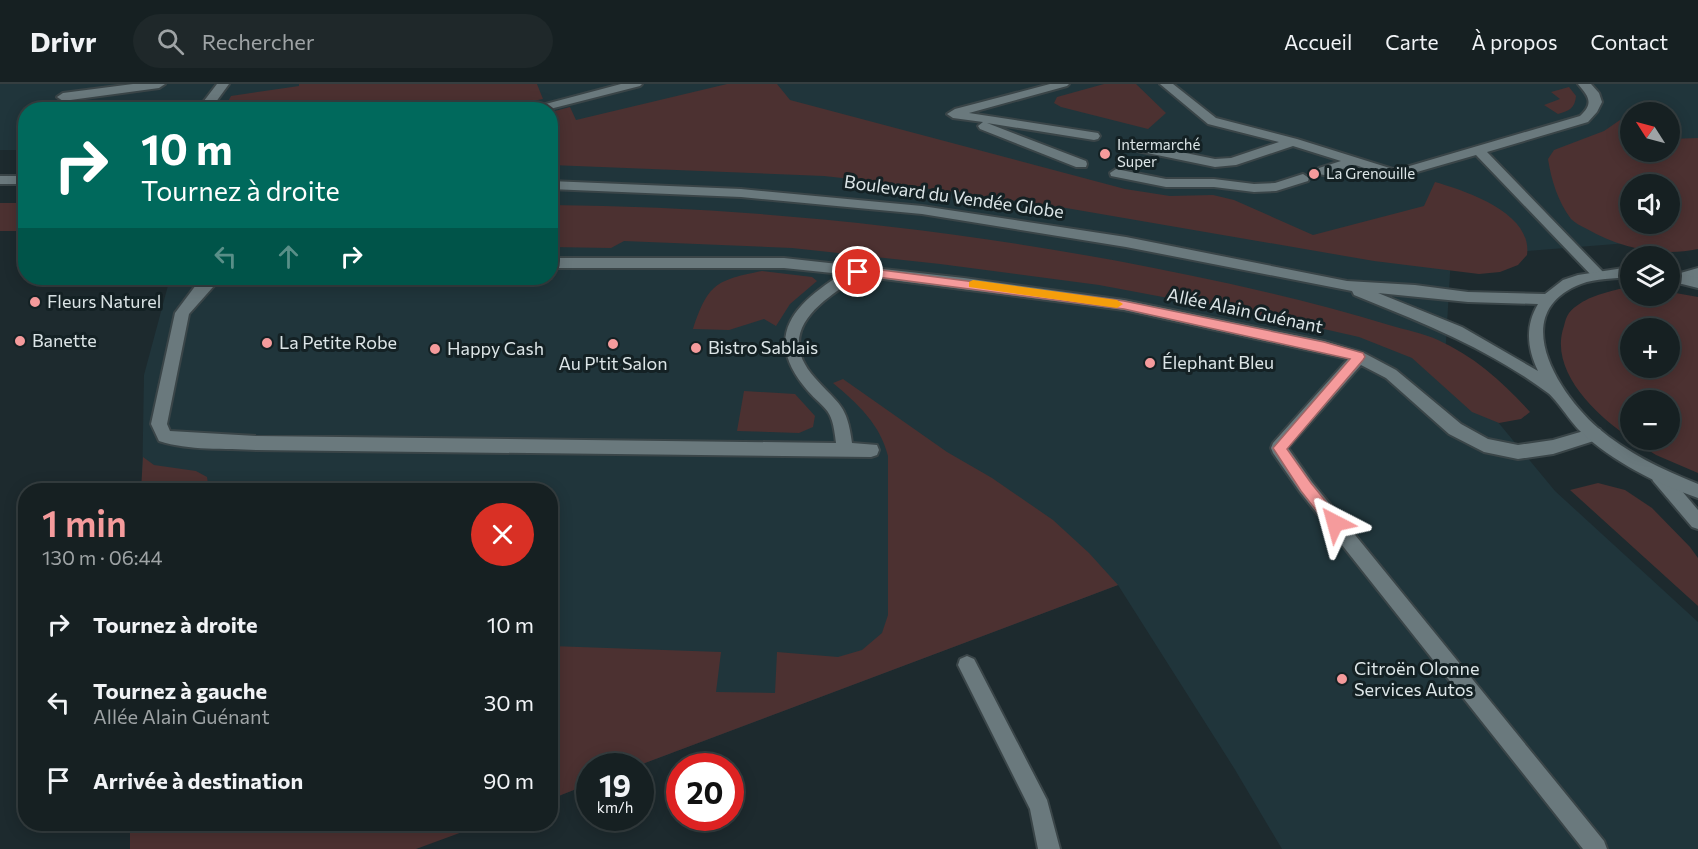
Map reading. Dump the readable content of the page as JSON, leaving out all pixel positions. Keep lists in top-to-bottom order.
{
  "streets": {
    "main road": ["Boulevard du Vendée Globe", "Allée Alain Guénant"]
  },
  "places": [
    "Intermarché Super",
    "La Grenouille",
    "Fleurs Naturel",
    "Banette",
    "La Petite Robe",
    "Au P'tit Salon",
    "Bistro Sablais",
    "Happy Cash",
    "Élephant Bleu",
    "Citroën Olonne Services Autos"
  ],
  "north": "top left",
  "page": {
    "header": "Drivr",
    "search": "Rechercher",
    "nav": [
      "Accueil",
      "Carte",
      "À propos",
      "Contact"
    ],
    "map_buttons": ["+", "−"],
    "turn": ["10 m", "Tournez à droite"],
    "heading": ["1 min", "130 m · 06:44"],
    "list": [
      {
        "name": "Tournez à droite",
        "value": "10 m"
      },
      {
        "name": "Tournez à gauche",
        "note": "Allée Alain Guénant",
        "value": "30 m"
      },
      {
        "name": "Arrivée à destination",
        "value": "90 m"
      }
    ],
    "speed": "19 km/h",
    "limit": "20"
  }
}
